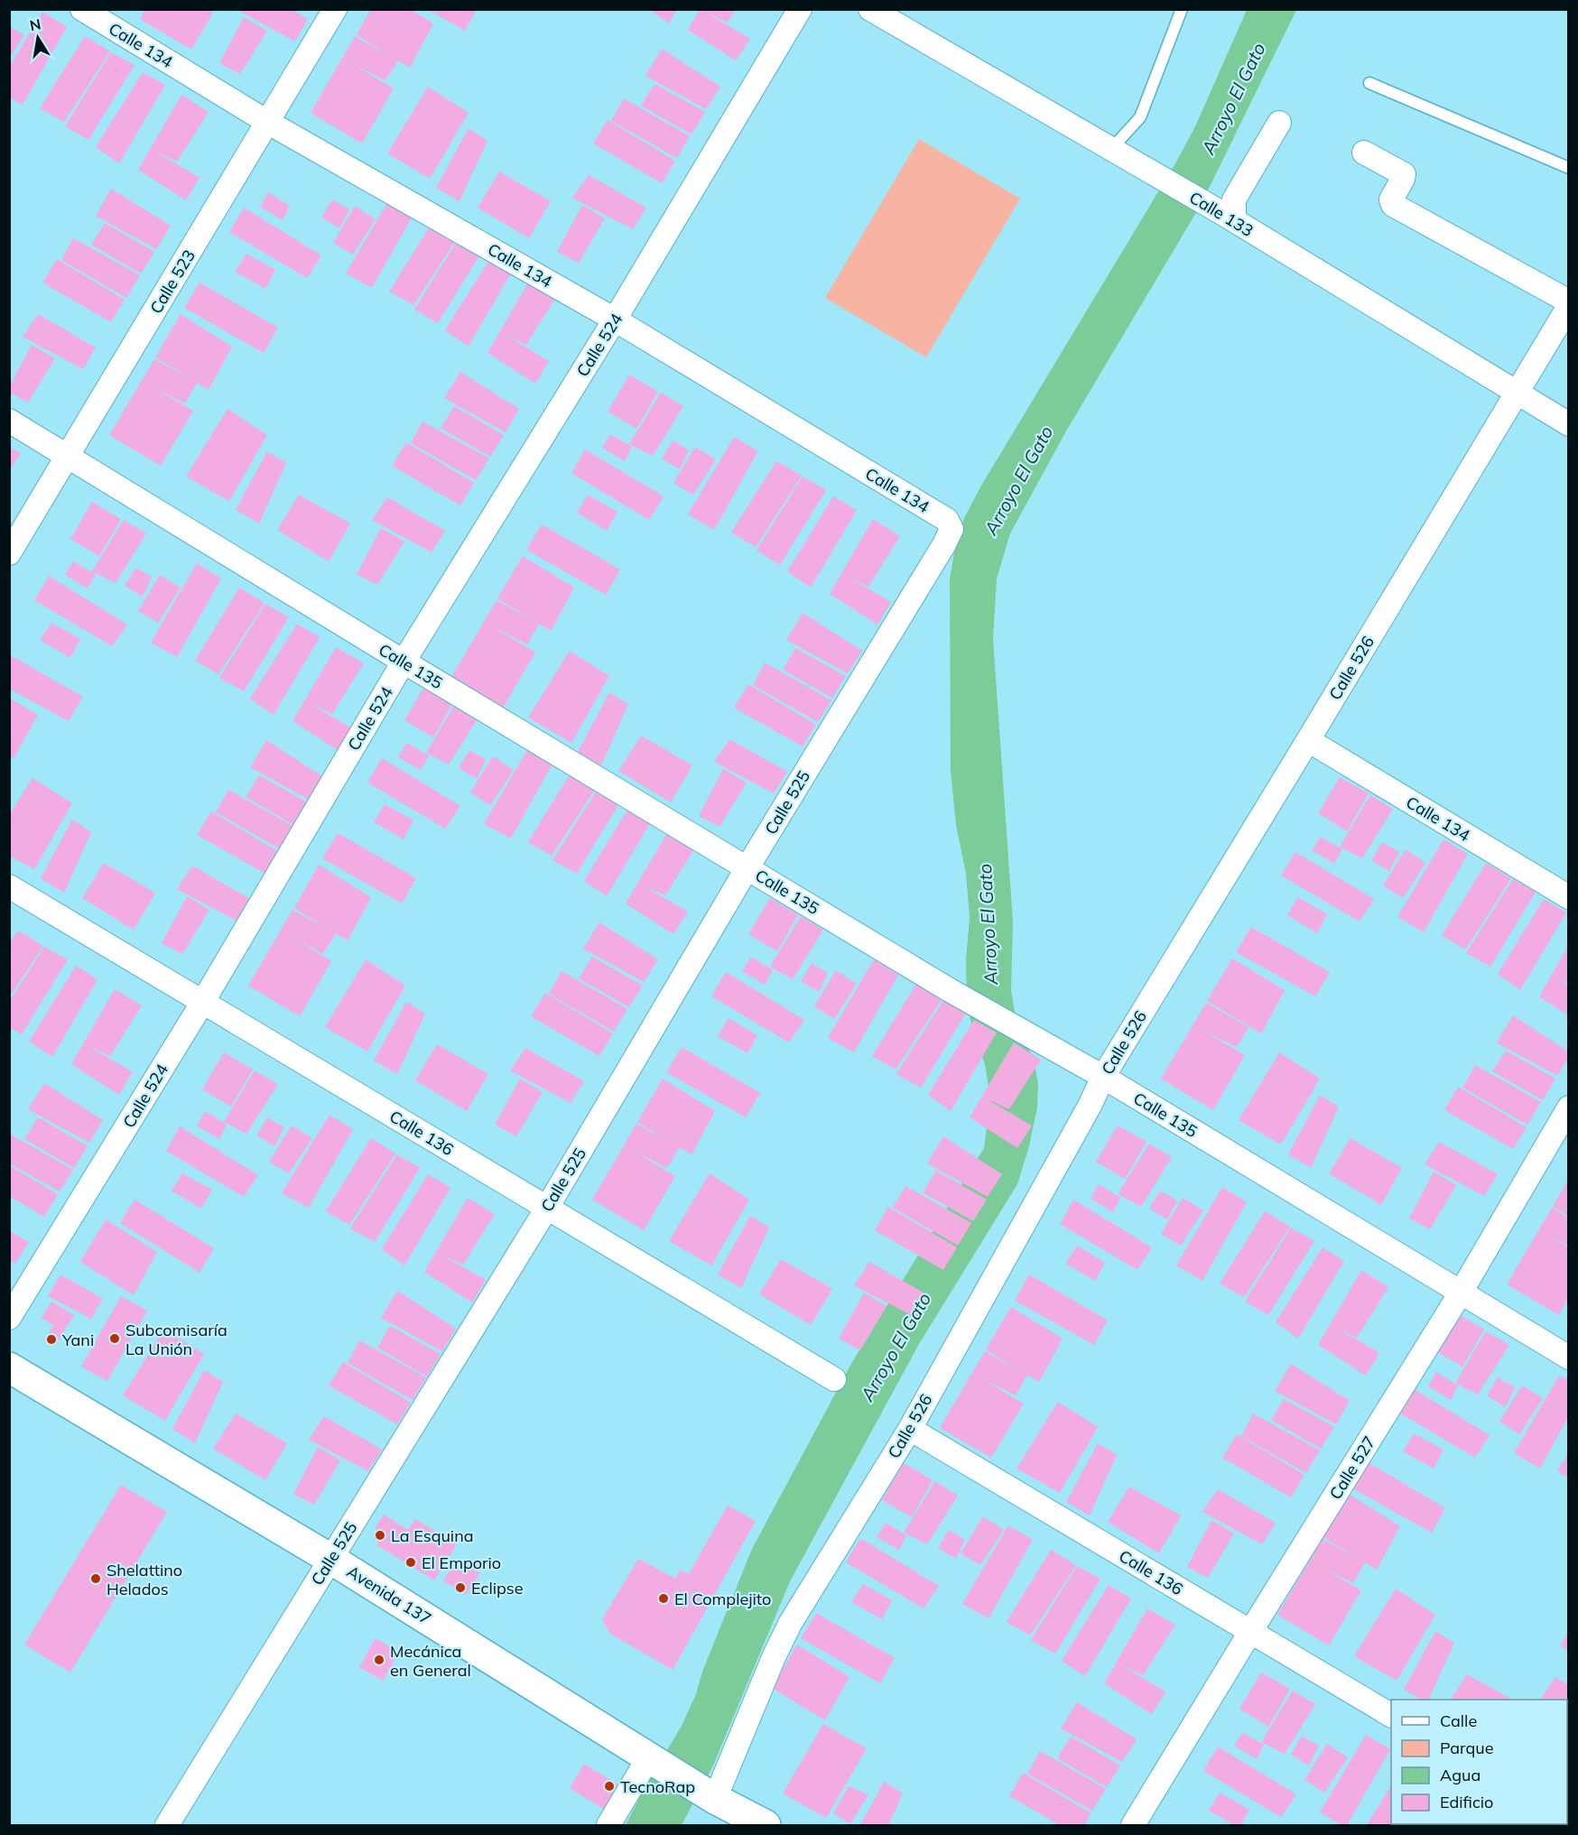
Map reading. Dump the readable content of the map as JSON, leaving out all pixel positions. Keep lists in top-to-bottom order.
{
  "streets": {
    "street": [
      "Calle 134",
      "Calle 133",
      "Calle 523",
      "Calle 524",
      "Calle 135",
      "Calle 526",
      "Calle 525",
      "Calle 136",
      "Calle 527",
      "Avenida 137"
    ]
  },
  "crossings": [
    ["Calle 134", "Calle 523"],
    ["Calle 134", "Calle 524"],
    ["Calle 134", "Calle 526"],
    ["Calle 134", "Calle 525"],
    ["Calle 133", "Calle 526"],
    ["Calle 523", "Calle 135"],
    ["Calle 524", "Calle 135"],
    ["Calle 524", "Calle 136"],
    ["Calle 135", "Calle 526"],
    ["Calle 135", "Calle 525"],
    ["Calle 135", "Calle 527"],
    ["Calle 526", "Calle 136"],
    ["Calle 526", "Avenida 137"],
    ["Calle 525", "Calle 136"],
    ["Calle 525", "Avenida 137"],
    ["Calle 136", "Calle 527"]
  ],
  "water": ["Arroyo El Gato"],
  "places": [
    "Subcomisaría La Unión",
    "Yani",
    "La Esquina",
    "El Emporio",
    "Shelattino Helados",
    "Eclipse",
    "El Complejito",
    "Mecánica en General",
    "TecnoRap"
  ],
  "legend": [
    "Calle",
    "Parque",
    "Agua",
    "Edificio"
  ],
  "north": "top"
}
